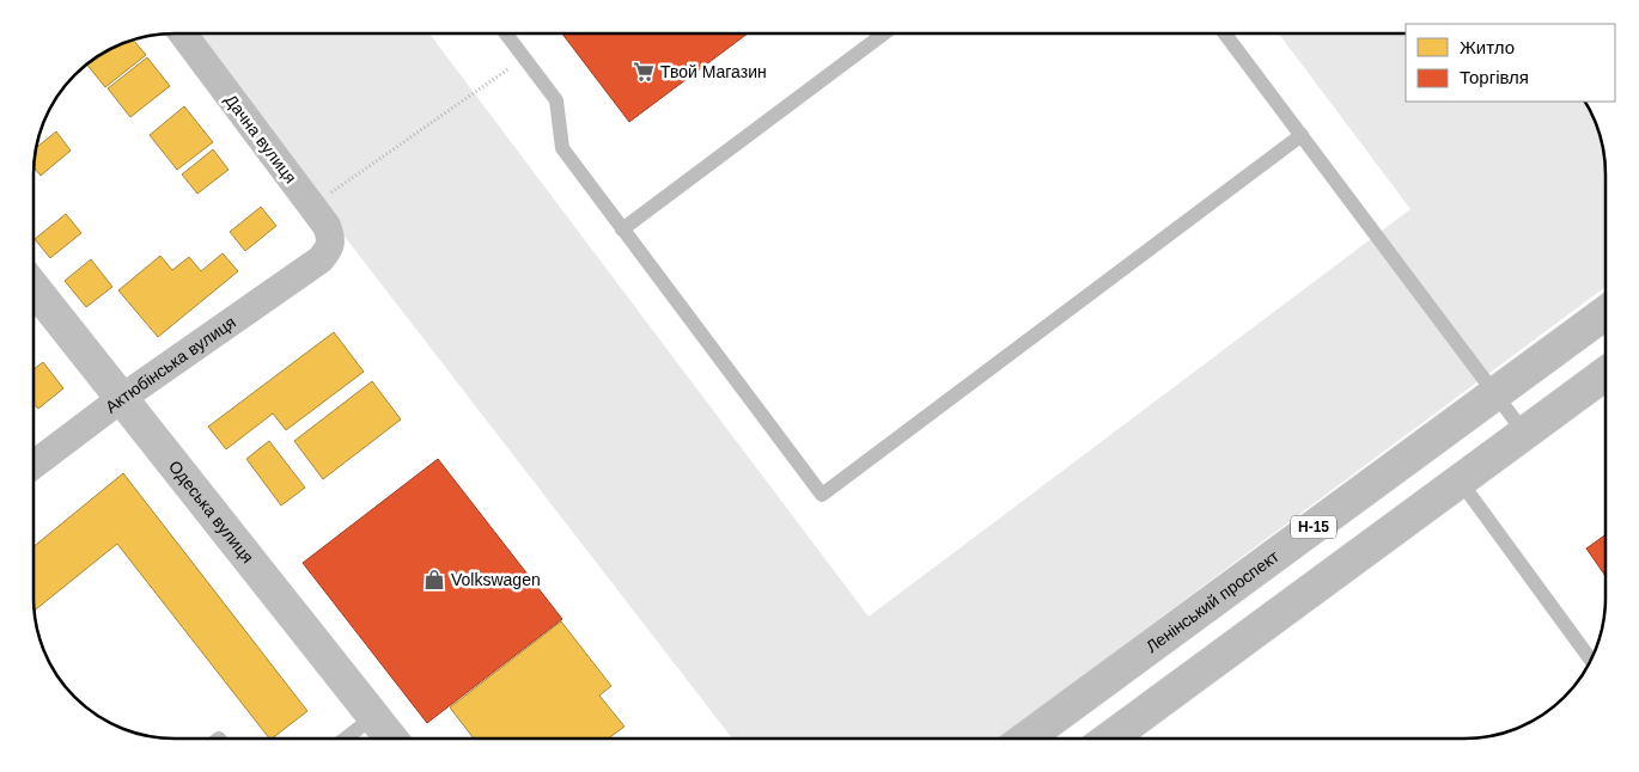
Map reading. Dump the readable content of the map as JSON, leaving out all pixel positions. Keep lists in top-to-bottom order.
{
  "streets": {
    "main road": ["Н-15", "Ленінський проспект"],
    "street": ["Дачна вулиця", "Актюбінська вулиця", "Одеська вулиця"]
  },
  "crossings": [
    ["Дачна вулиця", "Актюбінська вулиця"],
    ["Актюбінська вулиця", "Одеська вулиця"]
  ],
  "places": {
    "supermarket": ["Твой Магазин"],
    "shop": ["Volkswagen"]
  },
  "legend": ["Житло", "Торгівля"]
}
